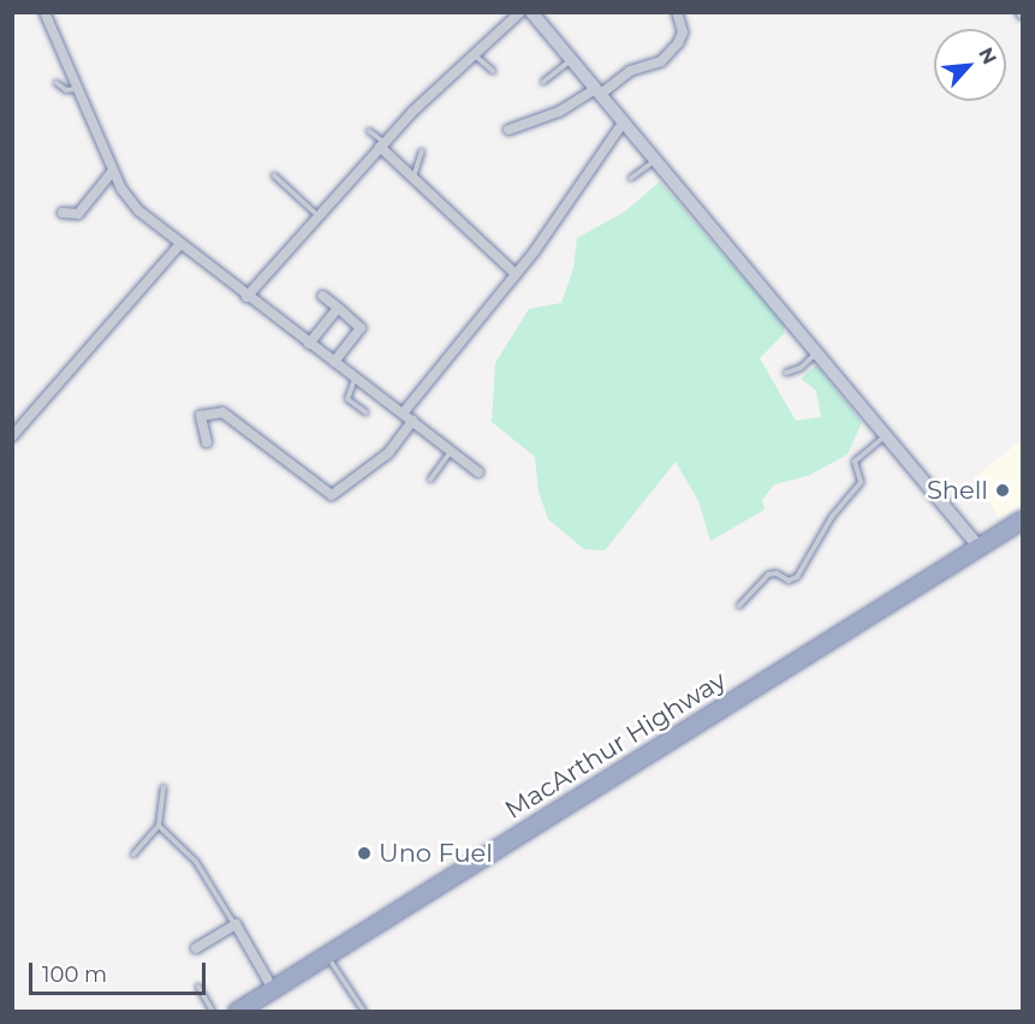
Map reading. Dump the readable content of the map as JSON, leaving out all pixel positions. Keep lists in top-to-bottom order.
{
  "streets": {
    "highway": ["MacArthur Highway"]
  },
  "places": ["Shell", "Uno Fuel"],
  "scale_bar": "100 m",
  "north": "top right"
}
